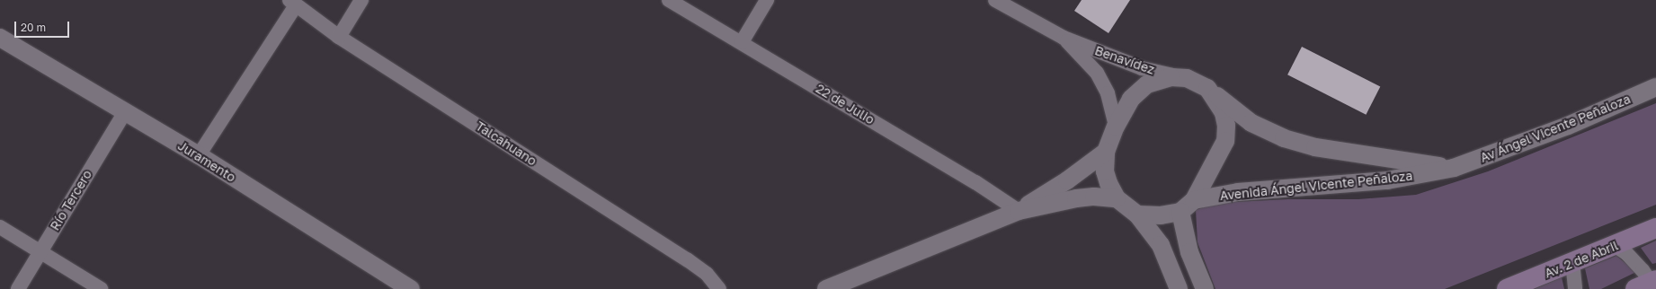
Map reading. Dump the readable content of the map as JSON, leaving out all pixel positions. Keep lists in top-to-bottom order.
{
  "streets": {
    "main road": ["Av. 2 de Abril"],
    "street": [
      "Benavídez",
      "22 de Julio",
      "Av Ángel Vicente Peñaloza",
      "Talcahuano",
      "Juramento",
      "Avenida Ángel Vicente Peñaloza",
      "Río Tercero"
    ]
  },
  "crossings": [
    ["Benavídez", "Avenida Ángel Vicente Peñaloza"],
    ["Av Ángel Vicente Peñaloza", "Avenida Ángel Vicente Peñaloza"],
    ["Juramento", "Río Tercero"]
  ],
  "scale_bar": "20 m"
}
